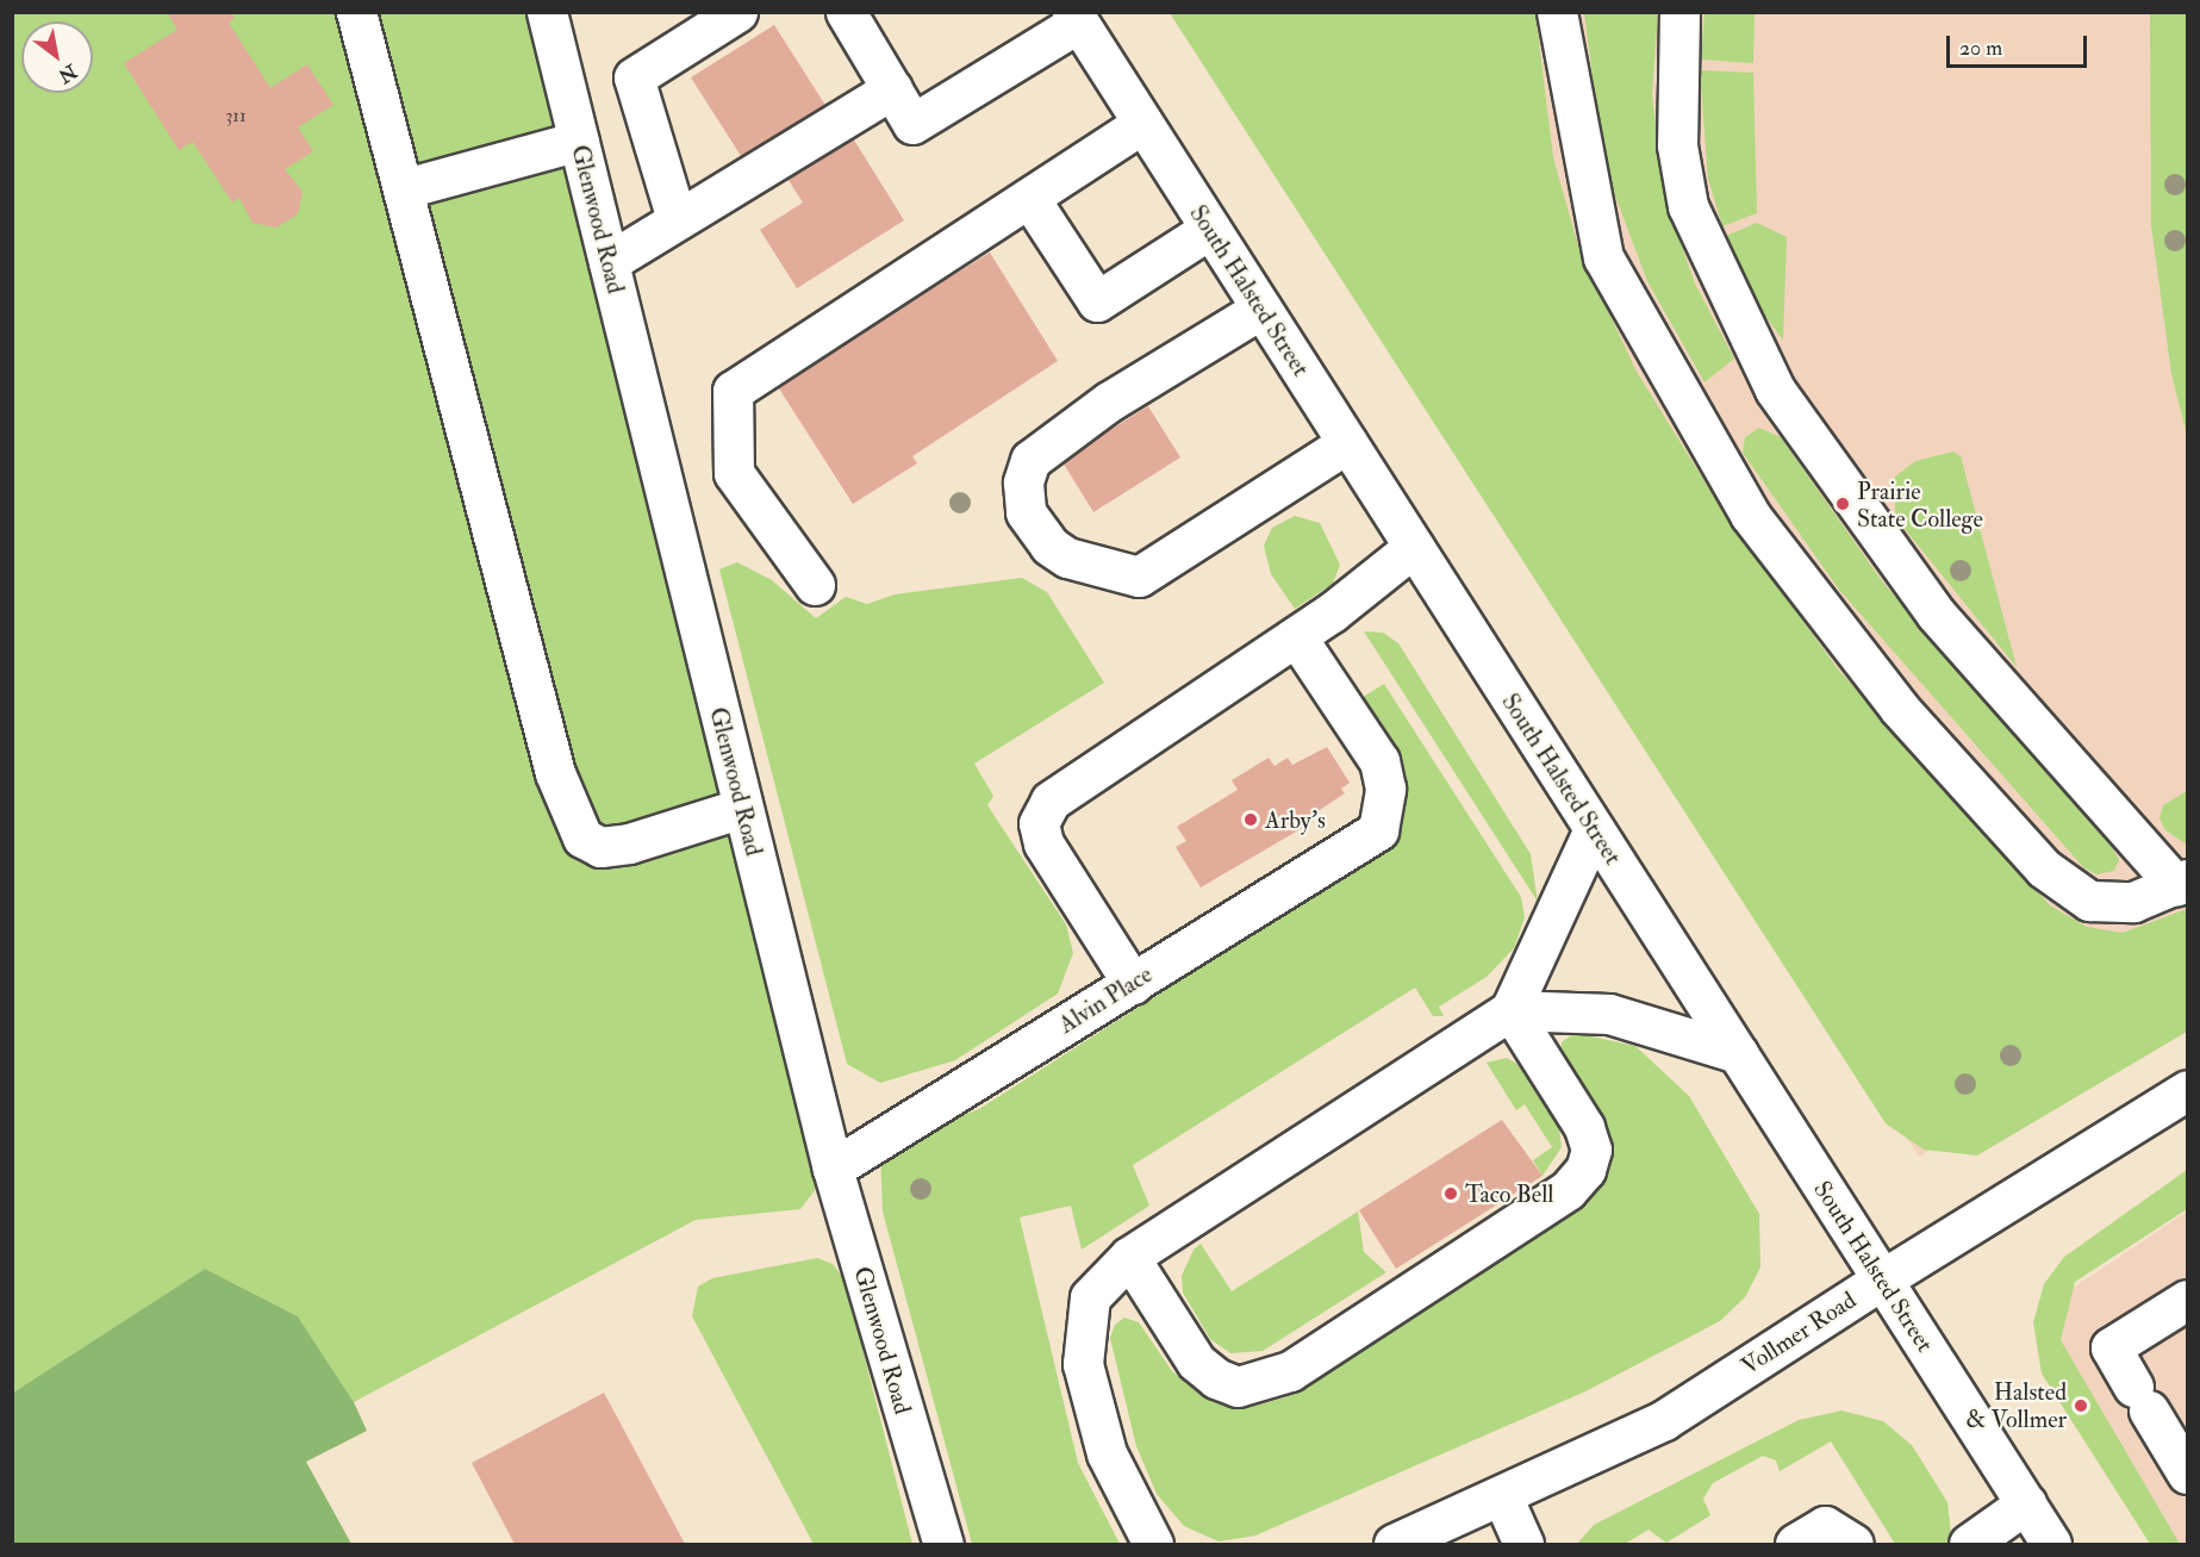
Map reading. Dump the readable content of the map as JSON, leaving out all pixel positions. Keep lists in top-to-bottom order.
{
  "streets": {
    "street": [
      "Glenwood Road",
      "South Halsted Street",
      "Alvin Place",
      "Vollmer Road"
    ]
  },
  "crossings": [
    ["Glenwood Road", "Alvin Place"],
    ["South Halsted Street", "Vollmer Road"]
  ],
  "places": [
    "Prairie State College",
    "Arby's",
    "Taco Bell",
    "Halsted & Vollmer"
  ],
  "house_numbers": ["311"],
  "scale_bar": "20 m",
  "north": "bottom right"
}
